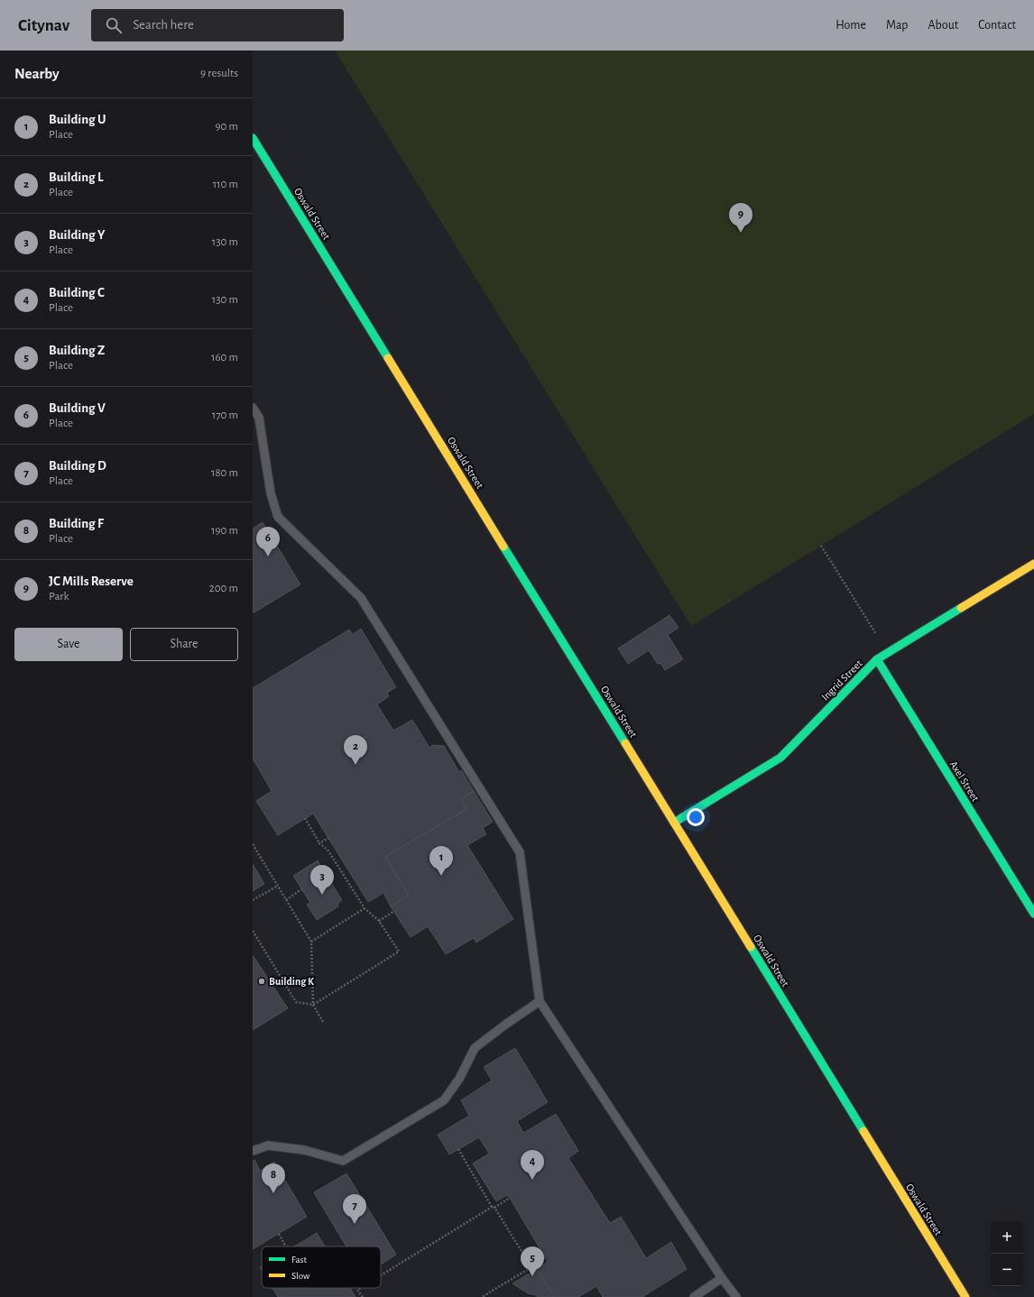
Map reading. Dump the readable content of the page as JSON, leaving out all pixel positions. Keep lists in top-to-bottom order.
{
  "streets": {
    "street": ["Oswald Street", "Ingrid Street", "Axel Street"]
  },
  "crossings": [
    ["Oswald Street", "Ingrid Street"],
    ["Ingrid Street", "Axel Street"]
  ],
  "places": ["Building K"],
  "legend": ["Fast", "Slow"],
  "page": {
    "header": "Citynav",
    "search": "Search here",
    "nav": [
      "Home",
      "Map",
      "About",
      "Contact"
    ],
    "heading": ["Nearby", "9 results"],
    "list": [
      {
        "mark": "1",
        "name": "Building U",
        "note": "Place",
        "value": "90 m"
      },
      {
        "mark": "2",
        "name": "Building L",
        "note": "Place",
        "value": "110 m"
      },
      {
        "mark": "3",
        "name": "Building Y",
        "note": "Place",
        "value": "130 m"
      },
      {
        "mark": "4",
        "name": "Building C",
        "note": "Place",
        "value": "130 m"
      },
      {
        "mark": "5",
        "name": "Building Z",
        "note": "Place",
        "value": "160 m"
      },
      {
        "mark": "6",
        "name": "Building V",
        "note": "Place",
        "value": "170 m"
      },
      {
        "mark": "7",
        "name": "Building D",
        "note": "Place",
        "value": "180 m"
      },
      {
        "mark": "8",
        "name": "Building F",
        "note": "Place",
        "value": "190 m"
      },
      {
        "mark": "9",
        "name": "JC Mills Reserve",
        "note": "Park",
        "value": "200 m"
      }
    ],
    "pins": [
      "9",
      "6",
      "2",
      "1",
      "3",
      "4",
      "8",
      "7",
      "5"
    ],
    "buttons": ["Save", "Share"],
    "map_buttons": ["+", "−"]
  }
}
